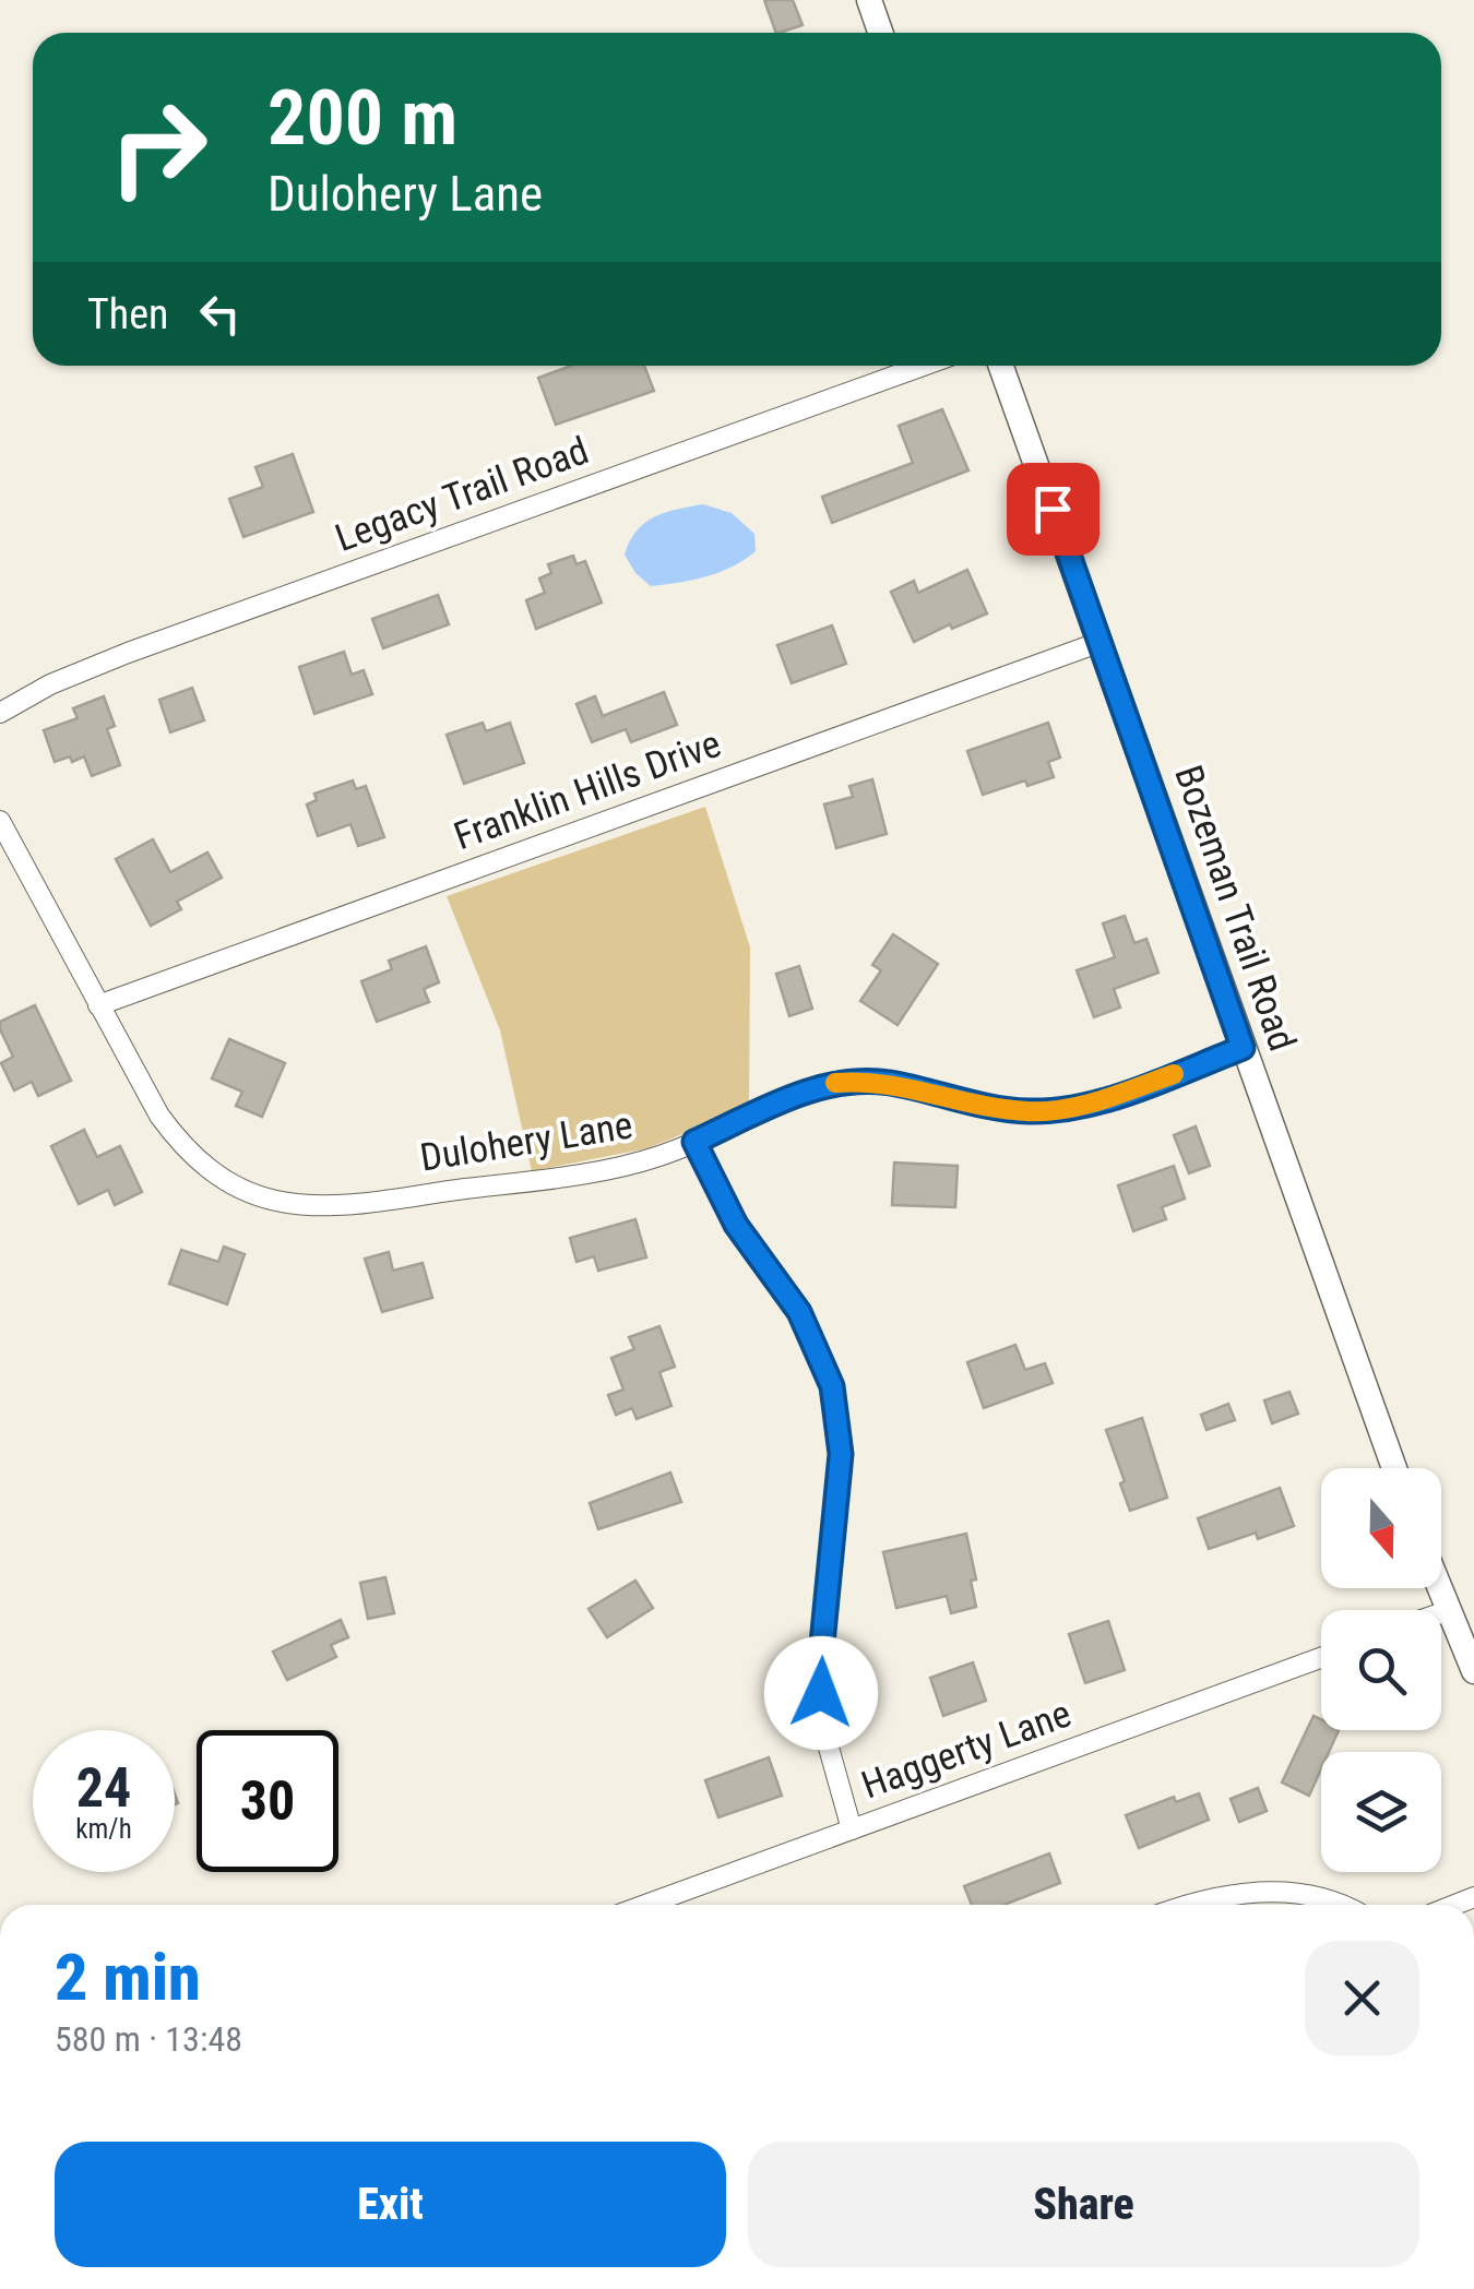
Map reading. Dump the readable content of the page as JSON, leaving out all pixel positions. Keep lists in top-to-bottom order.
{
  "streets": {
    "street": [
      "Legacy Trail Road",
      "Franklin Hills Drive",
      "Bozeman Trail Road",
      "Dulohery Lane",
      "Haggerty Lane"
    ]
  },
  "crossings": [
    ["Franklin Hills Drive", "Bozeman Trail Road"],
    ["Franklin Hills Drive", "Dulohery Lane"],
    ["Bozeman Trail Road", "Dulohery Lane"]
  ],
  "north": "bottom",
  "page": {
    "turn": ["200 m", "Dulohery Lane"],
    "then": "Then",
    "speed": "24 km/h",
    "limit": "30",
    "heading": ["2 min", "580 m · 13:48"],
    "buttons": ["Exit", "Share"]
  }
}
